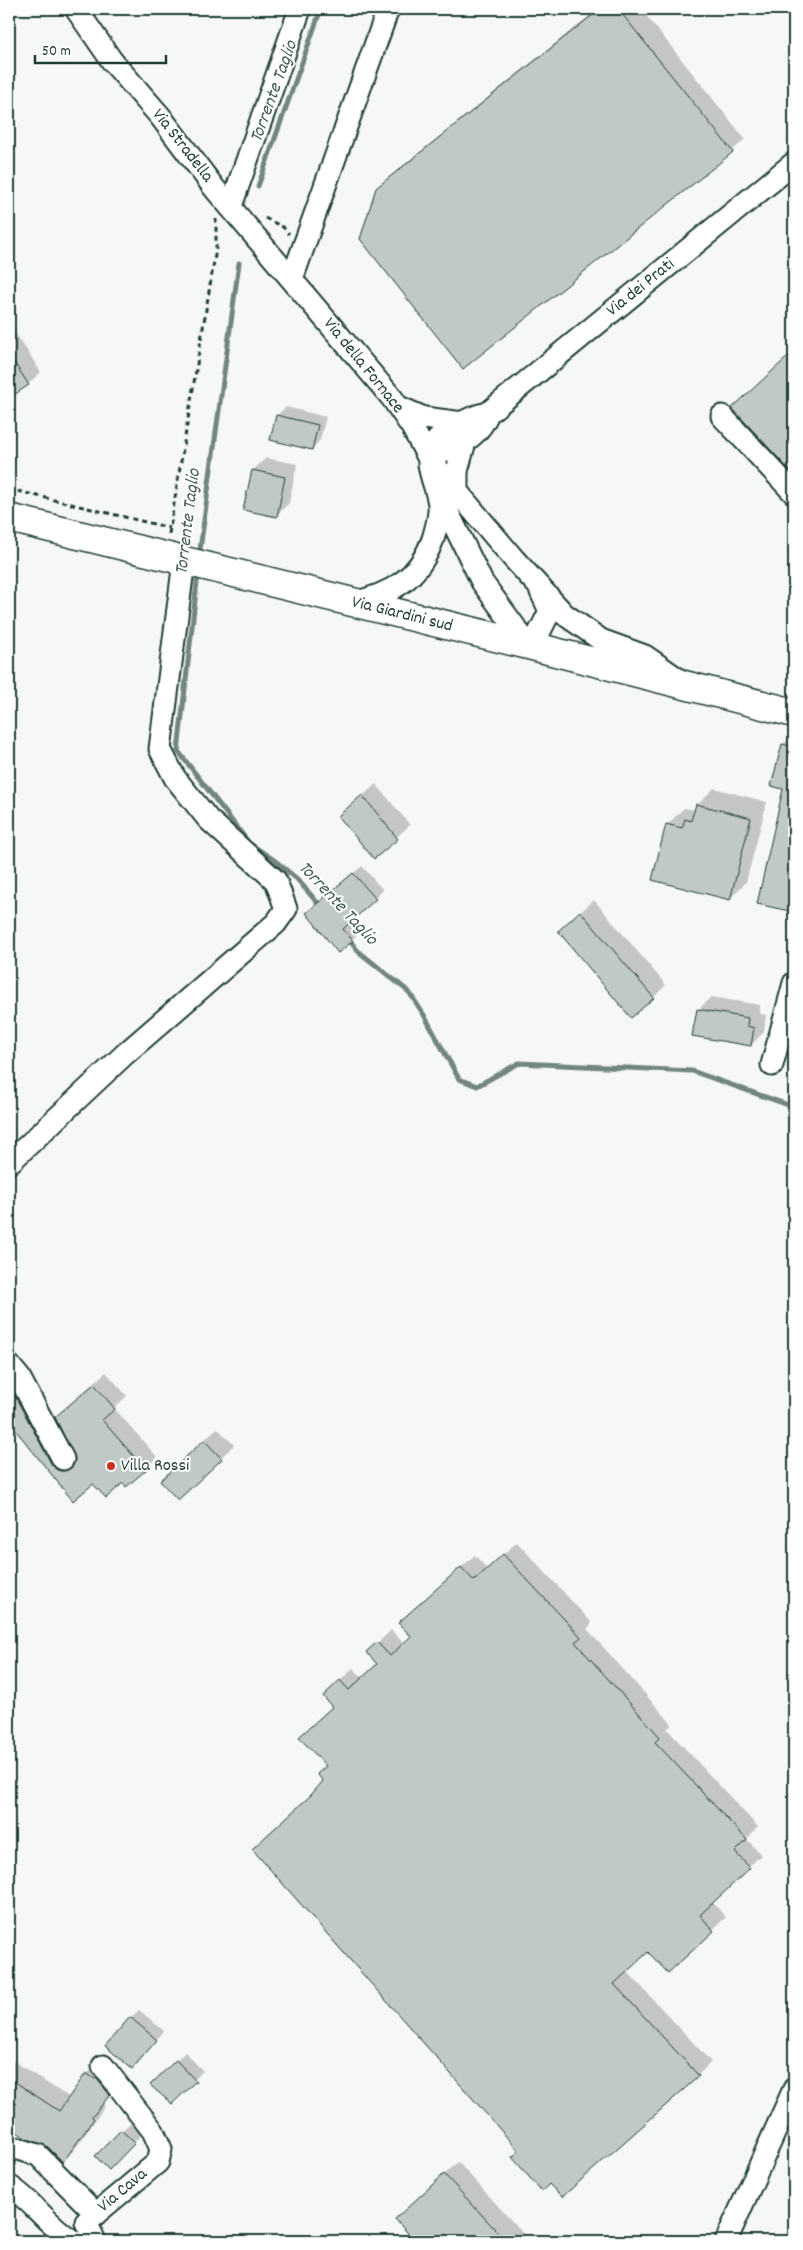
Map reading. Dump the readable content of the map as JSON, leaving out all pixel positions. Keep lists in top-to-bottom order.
{
  "streets": {
    "main road": ["Via Giardini sud"],
    "street": [
      "Via Stradella",
      "Via dei Prati",
      "Via della Fornace",
      "Via Cava"
    ]
  },
  "crossings": [
    ["Via Stradella", "Via della Fornace"],
    ["Via dei Prati", "Via della Fornace"]
  ],
  "water": ["Torrente Taglio"],
  "places": ["Villa Rossi"],
  "scale_bar": "50 m"
}
